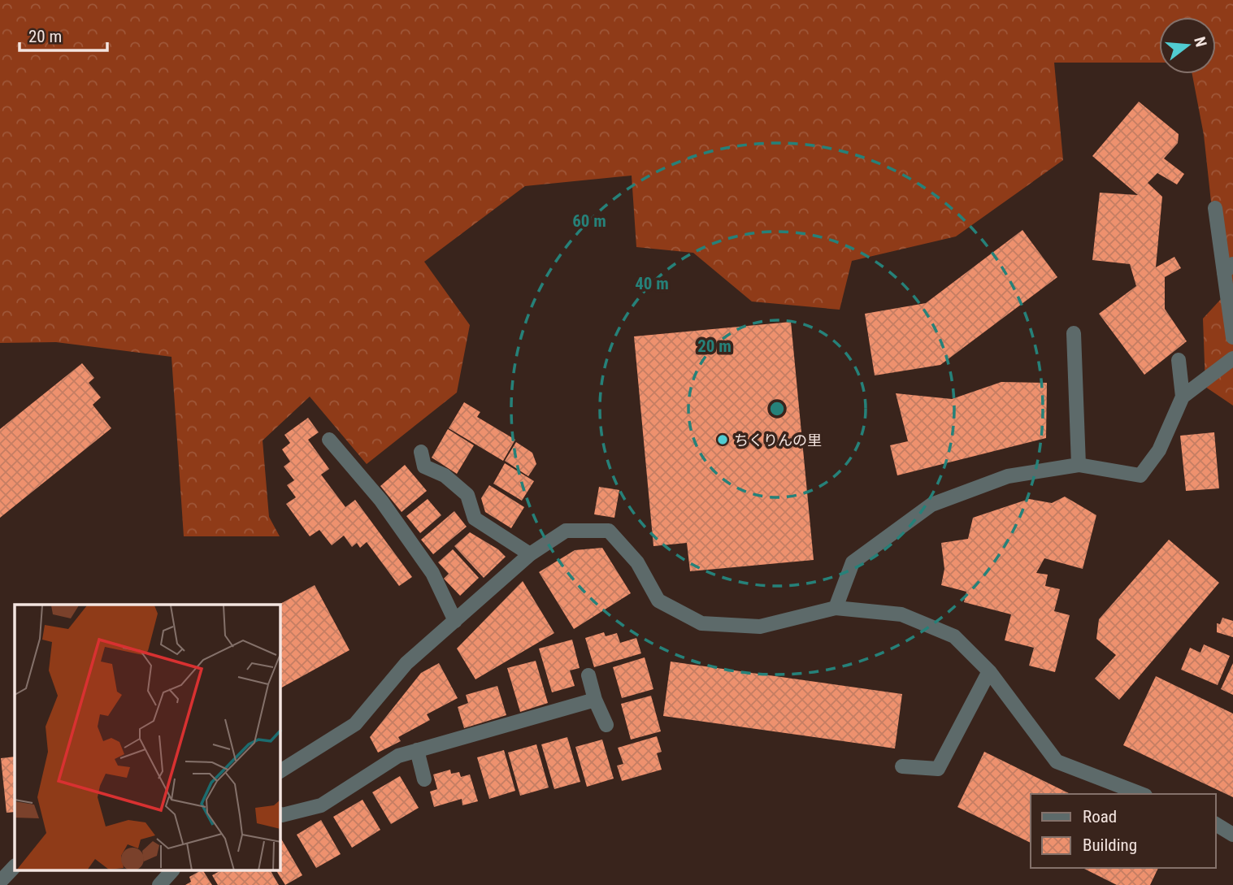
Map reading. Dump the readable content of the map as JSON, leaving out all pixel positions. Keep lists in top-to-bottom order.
{
  "places": ["ちくりんの里"],
  "legend": ["Road", "Building"],
  "scale_bar": "20 m",
  "north": "right",
  "rings": ["60 m", "40 m", "20 m"]
}
